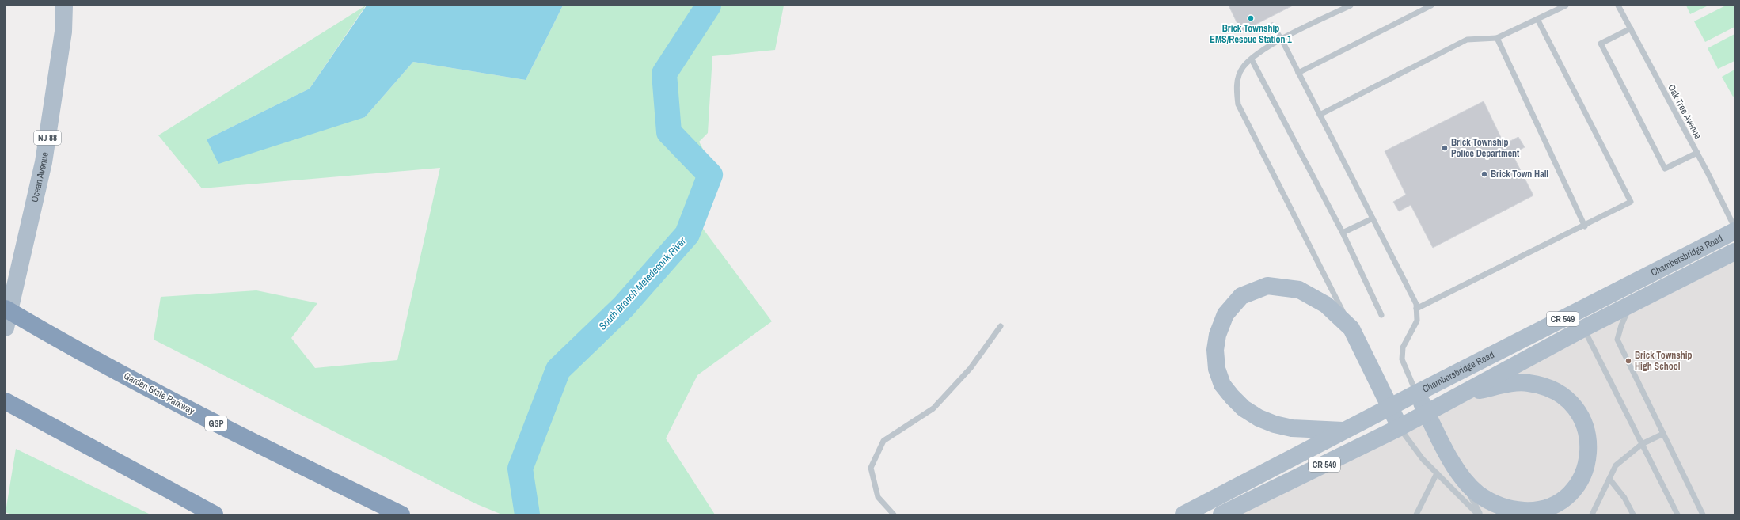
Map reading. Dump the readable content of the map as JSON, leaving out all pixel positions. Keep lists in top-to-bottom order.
{
  "streets": {
    "highway": ["Garden State Parkway", "GSP"],
    "main road": [
      "NJ 88",
      "Ocean Avenue",
      "Chambersbridge Road",
      "CR 549"
    ],
    "lane": ["Oak Tree Avenue"]
  },
  "water": ["South Branch Metedeconk River"],
  "places": [
    "Brick Township EMS/Rescue Station 1",
    "Brick Township Police Department",
    "Brick Town Hall",
    "Brick Township High School"
  ]
}
